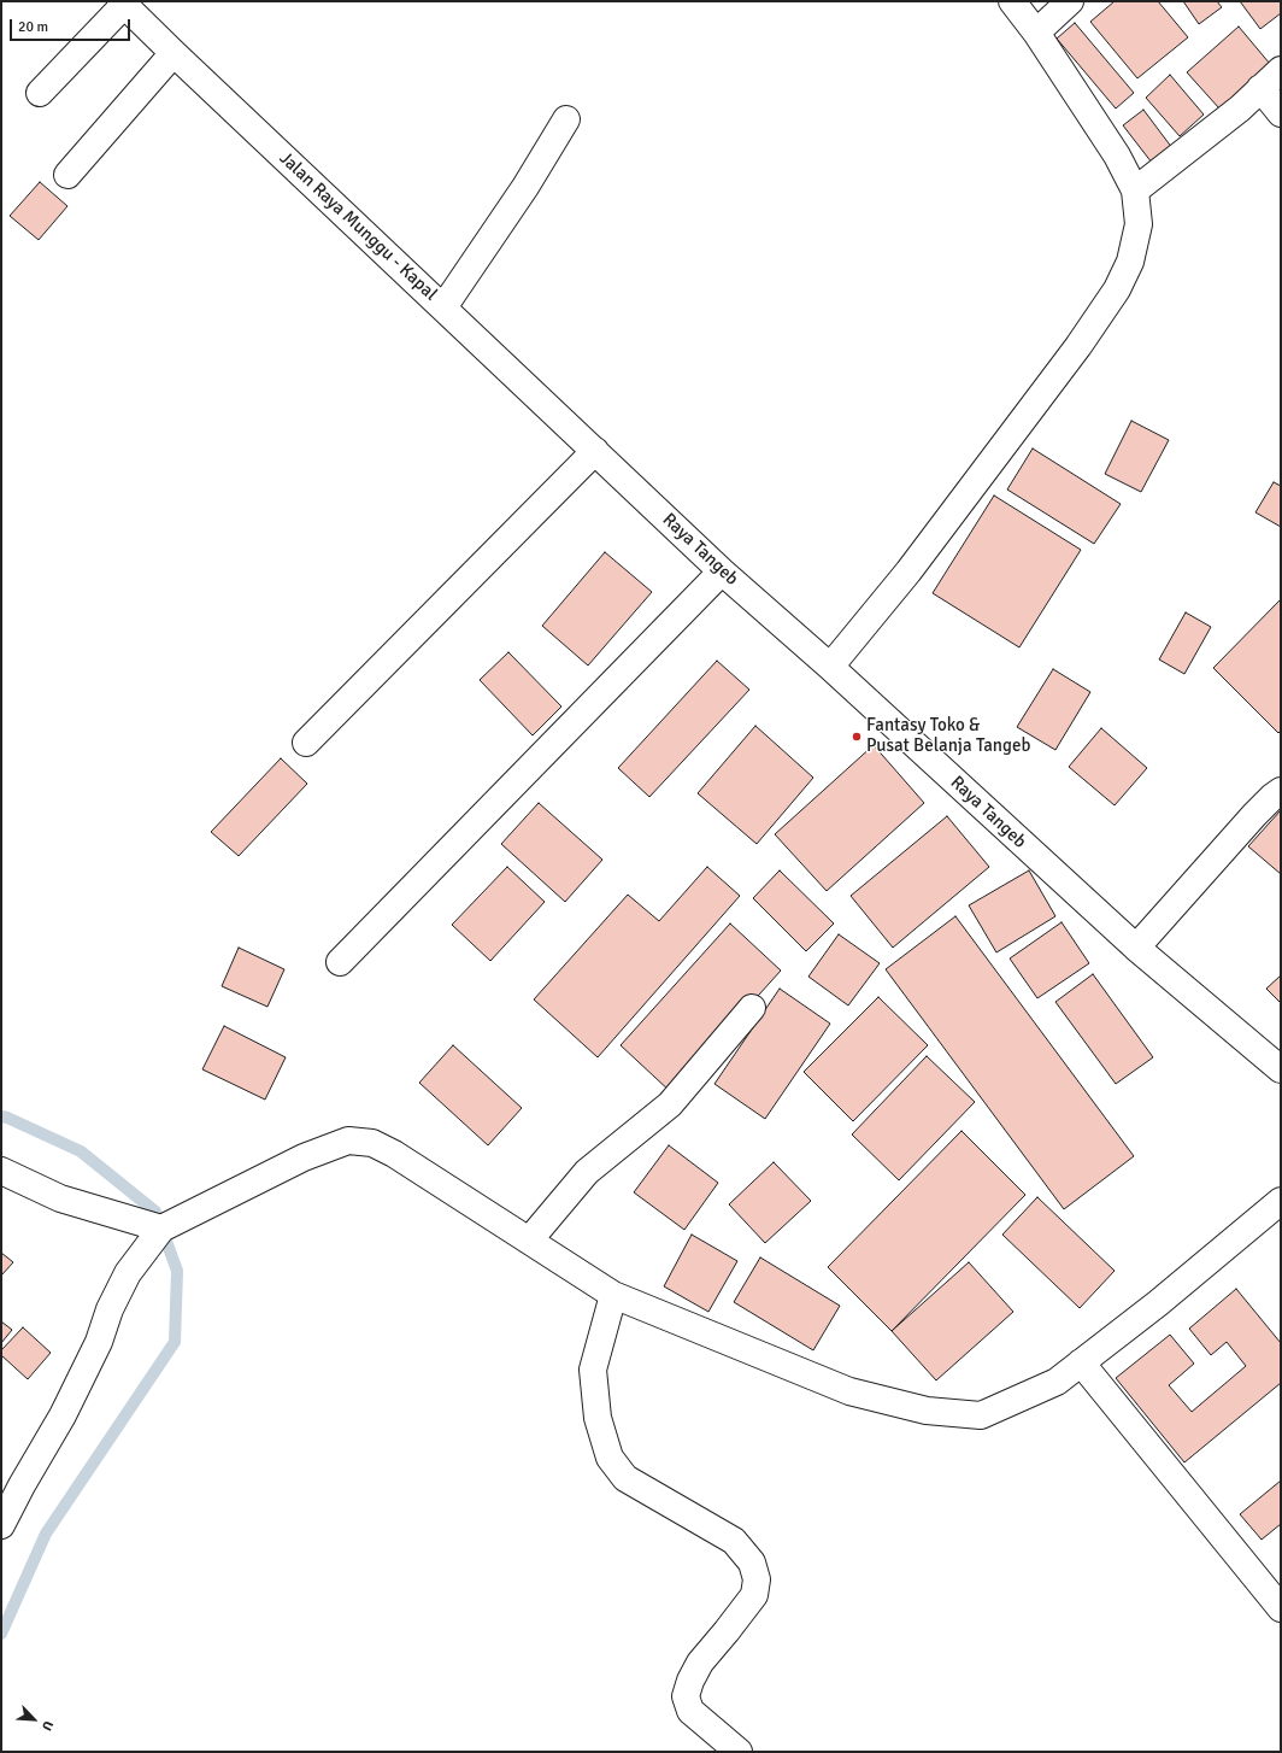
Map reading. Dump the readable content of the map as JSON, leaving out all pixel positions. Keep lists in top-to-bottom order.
{
  "streets": {
    "street": ["Jalan Raya Munggu - Kapal", "Raya Tangeb"]
  },
  "crossings": [
    ["Jalan Raya Munggu - Kapal", "Raya Tangeb"]
  ],
  "places": ["Fantasy Toko & Pusat Belanja Tangeb"],
  "scale_bar": "20 m",
  "north": "bottom right"
}
